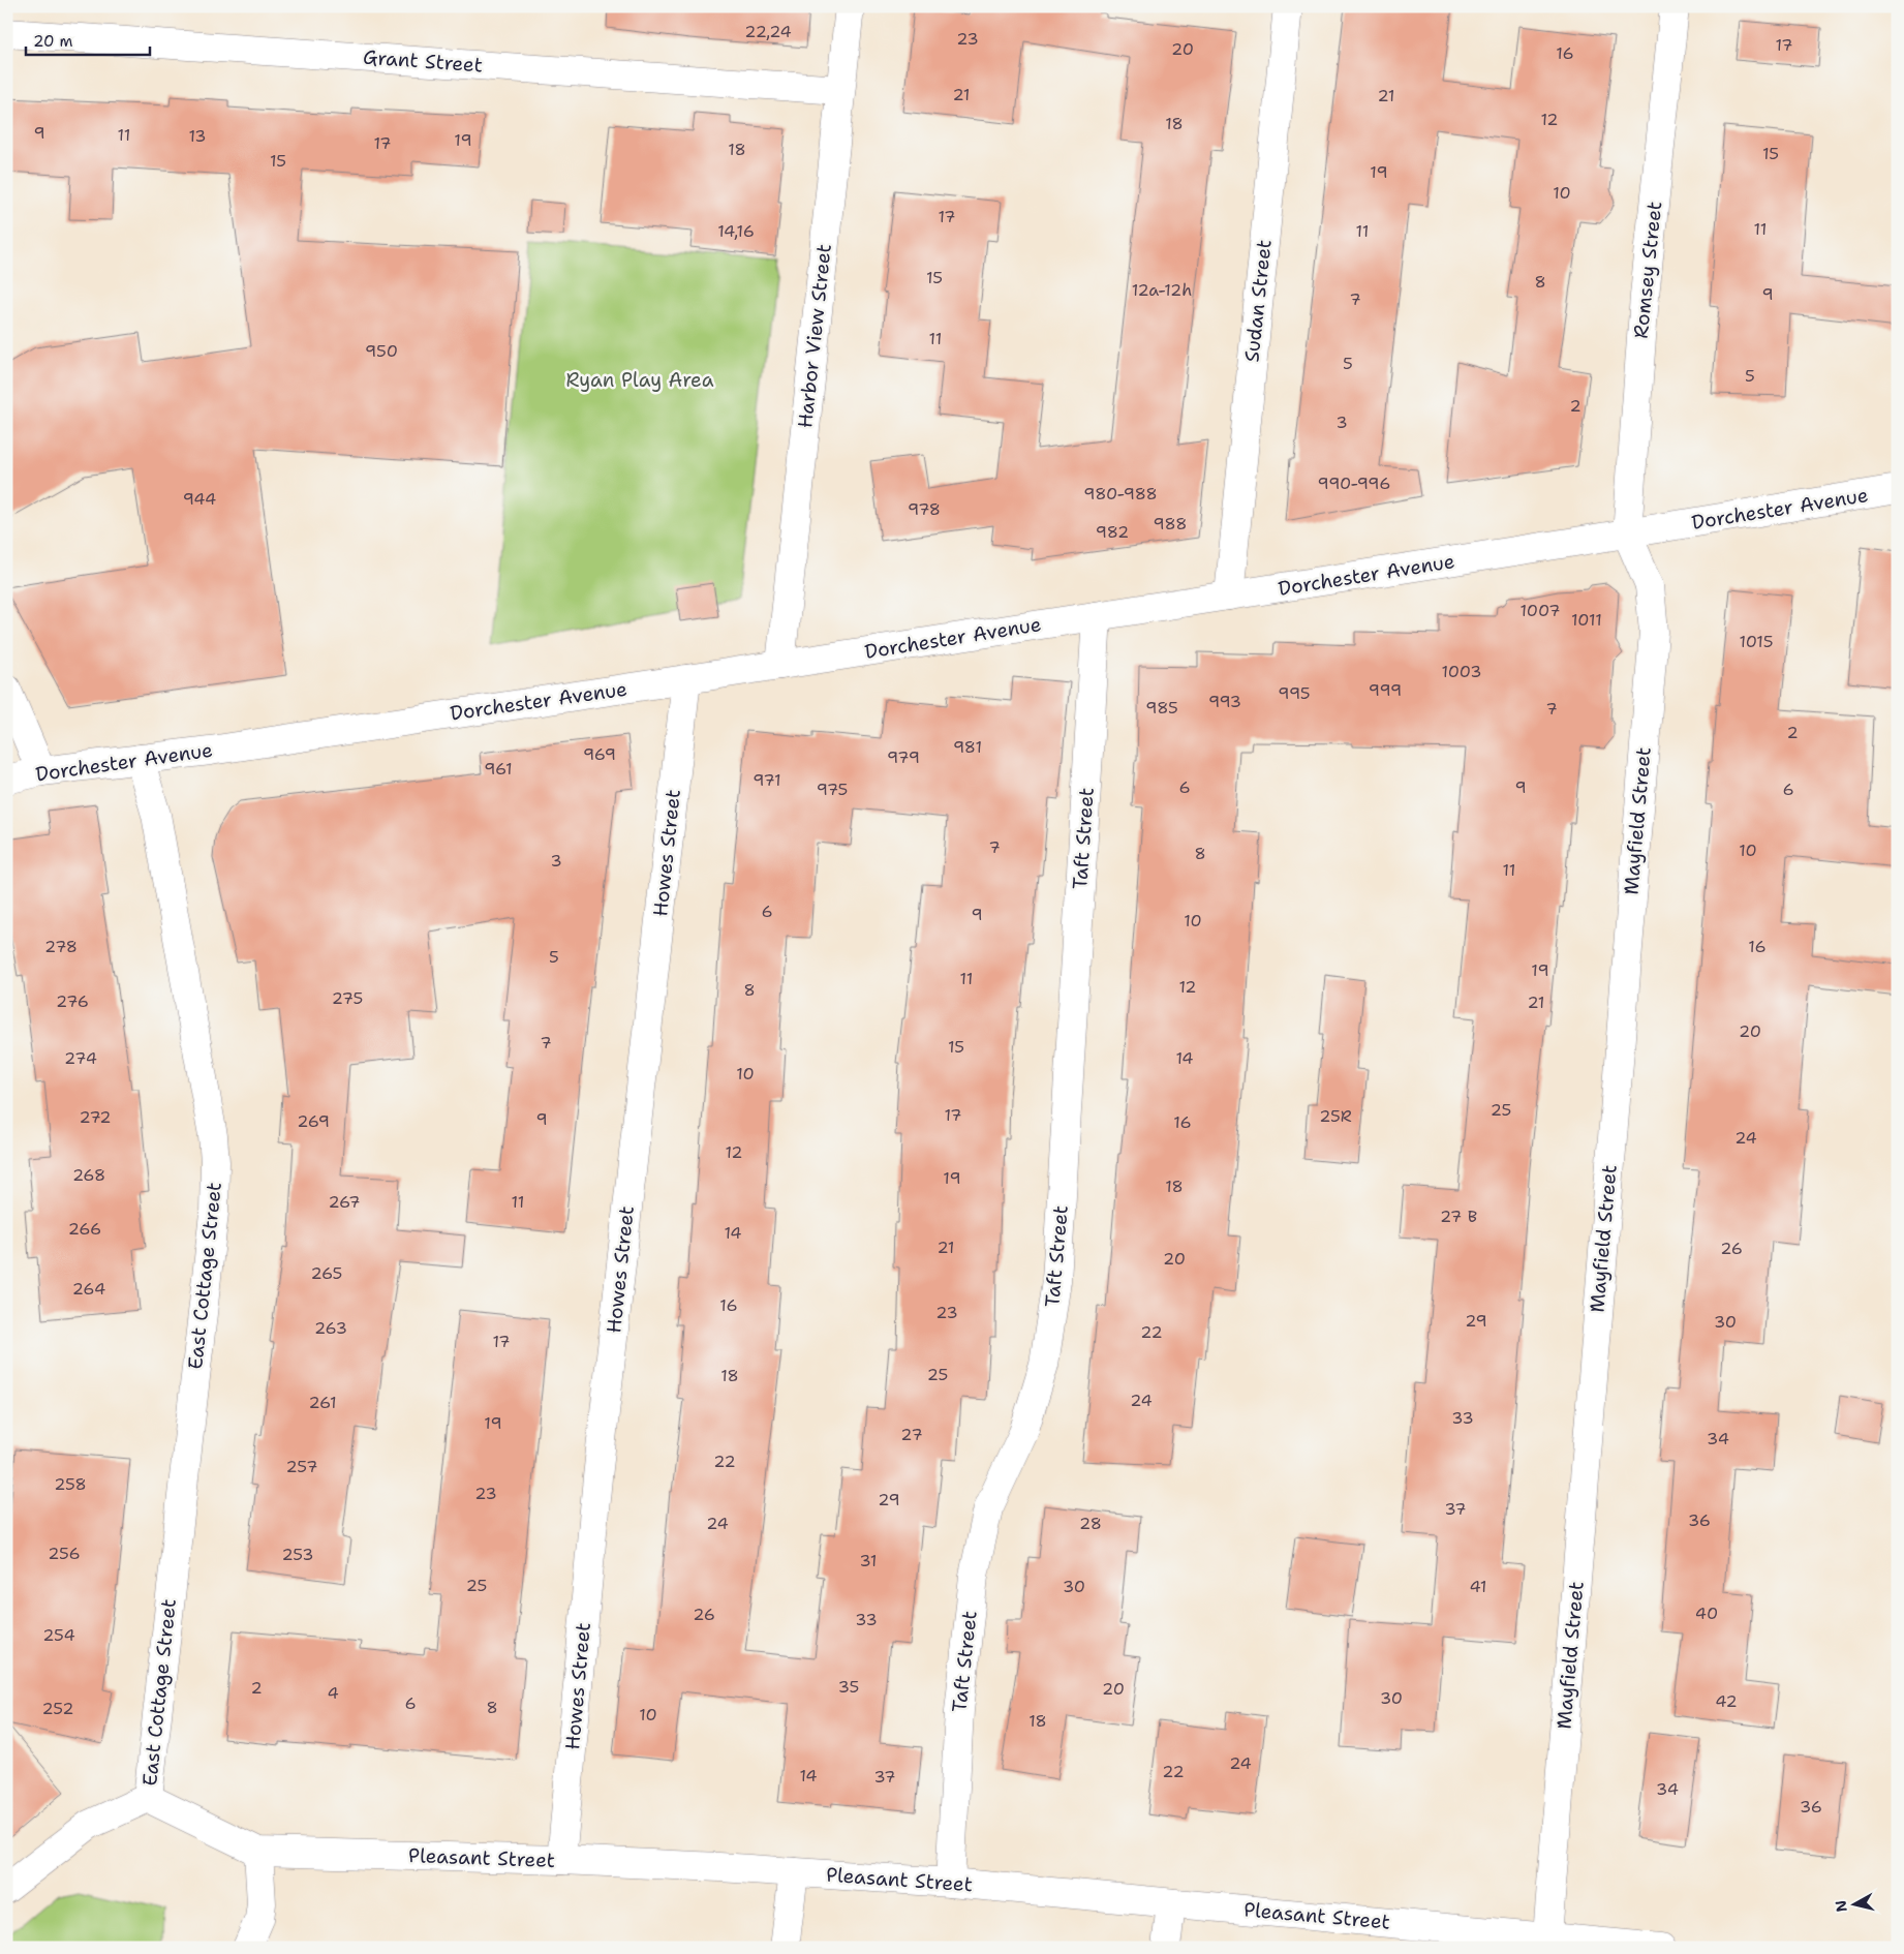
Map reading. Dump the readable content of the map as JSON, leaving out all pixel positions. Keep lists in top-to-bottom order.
{
  "streets": {
    "street": [
      "Grant Street",
      "Romsey Street",
      "Sudan Street",
      "Harbor View Street",
      "Dorchester Avenue",
      "Mayfield Street",
      "Taft Street",
      "Howes Street",
      "East Cottage Street",
      "Pleasant Street"
    ]
  },
  "crossings": [
    ["Grant Street", "Harbor View Street"],
    ["Romsey Street", "Dorchester Avenue"],
    ["Romsey Street", "Mayfield Street"],
    ["Sudan Street", "Dorchester Avenue"],
    ["Harbor View Street", "Dorchester Avenue"],
    ["Dorchester Avenue", "Mayfield Street"],
    ["Dorchester Avenue", "Taft Street"],
    ["Dorchester Avenue", "Howes Street"],
    ["Dorchester Avenue", "East Cottage Street"],
    ["Mayfield Street", "Pleasant Street"],
    ["Taft Street", "Pleasant Street"],
    ["Howes Street", "Pleasant Street"],
    ["East Cottage Street", "Pleasant Street"]
  ],
  "parks": ["Ryan Play Area"],
  "house_numbers": [
    "22,24",
    "23",
    "17",
    "20",
    "16",
    "21",
    "21",
    "12",
    "18",
    "9",
    "11",
    "13",
    "19",
    "17",
    "18",
    "15",
    "15",
    "19",
    "10",
    "17",
    "11",
    "14,16",
    "11",
    "15",
    "8",
    "12a-12h",
    "9",
    "7",
    "11",
    "950",
    "5",
    "5",
    "2",
    "3",
    "990-996",
    "980-988",
    "944",
    "978",
    "988",
    "982",
    "1007",
    "1011",
    "1015",
    "1003",
    "999",
    "995",
    "993",
    "985",
    "7",
    "2",
    "981",
    "969",
    "979",
    "961",
    "971",
    "6",
    "9",
    "975",
    "6",
    "7",
    "10",
    "8",
    "3",
    "11",
    "6",
    "9",
    "10",
    "278",
    "16",
    "5",
    "19",
    "11",
    "12",
    "8",
    "275",
    "276",
    "21",
    "20",
    "7",
    "15",
    "274",
    "14",
    "10",
    "25",
    "17",
    "25R",
    "272",
    "9",
    "269",
    "16",
    "24",
    "12",
    "268",
    "19",
    "18",
    "267",
    "11",
    "27 B",
    "266",
    "14",
    "21",
    "26",
    "20",
    "265",
    "264",
    "16",
    "23",
    "29",
    "30",
    "263",
    "22",
    "17",
    "25",
    "18",
    "24",
    "261",
    "33",
    "19",
    "27",
    "34",
    "22",
    "257",
    "258",
    "23",
    "29",
    "37",
    "36",
    "24",
    "28",
    "256",
    "253",
    "31",
    "25",
    "30",
    "41",
    "40",
    "26",
    "33",
    "254",
    "35",
    "2",
    "20",
    "4",
    "30",
    "42",
    "6",
    "8",
    "252",
    "10",
    "18",
    "24",
    "22",
    "14",
    "37",
    "34",
    "36"
  ],
  "scale_bar": "20 m",
  "north": "left"
}
